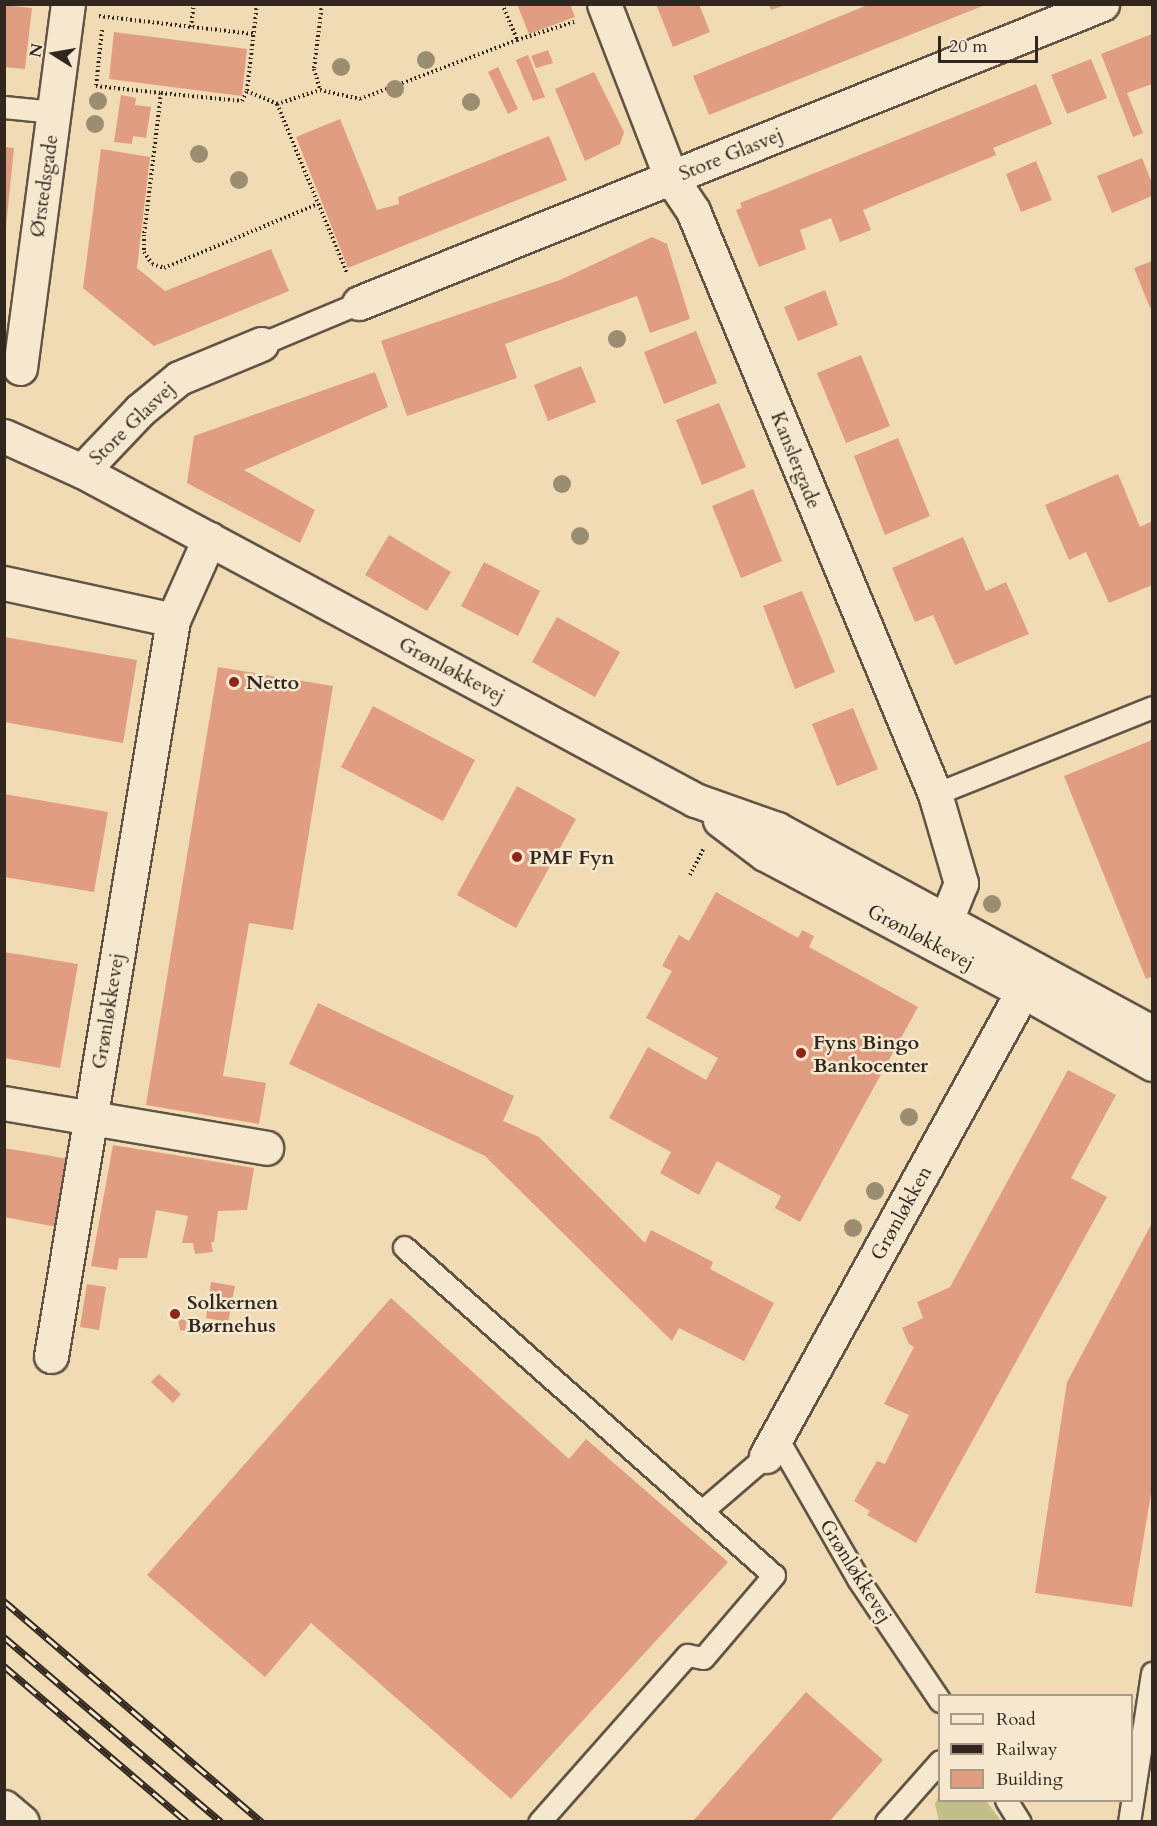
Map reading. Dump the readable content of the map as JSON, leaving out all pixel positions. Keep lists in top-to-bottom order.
{
  "streets": {
    "street": [
      "Store Glasvej",
      "Ørstedsgade",
      "Kanslergade",
      "Grønløkkevej",
      "Grønløkken"
    ]
  },
  "crossings": [
    ["Store Glasvej", "Kanslergade"],
    ["Store Glasvej", "Grønløkkevej"],
    ["Kanslergade", "Grønløkkevej"],
    ["Grønløkkevej", "Grønløkken"]
  ],
  "places": [
    "Netto",
    "PMF Fyn",
    "Fyns Bingo Bankocenter",
    "Solkernen Børnehus"
  ],
  "legend": ["Road", "Railway", "Building"],
  "scale_bar": "20 m",
  "north": "left"
}
